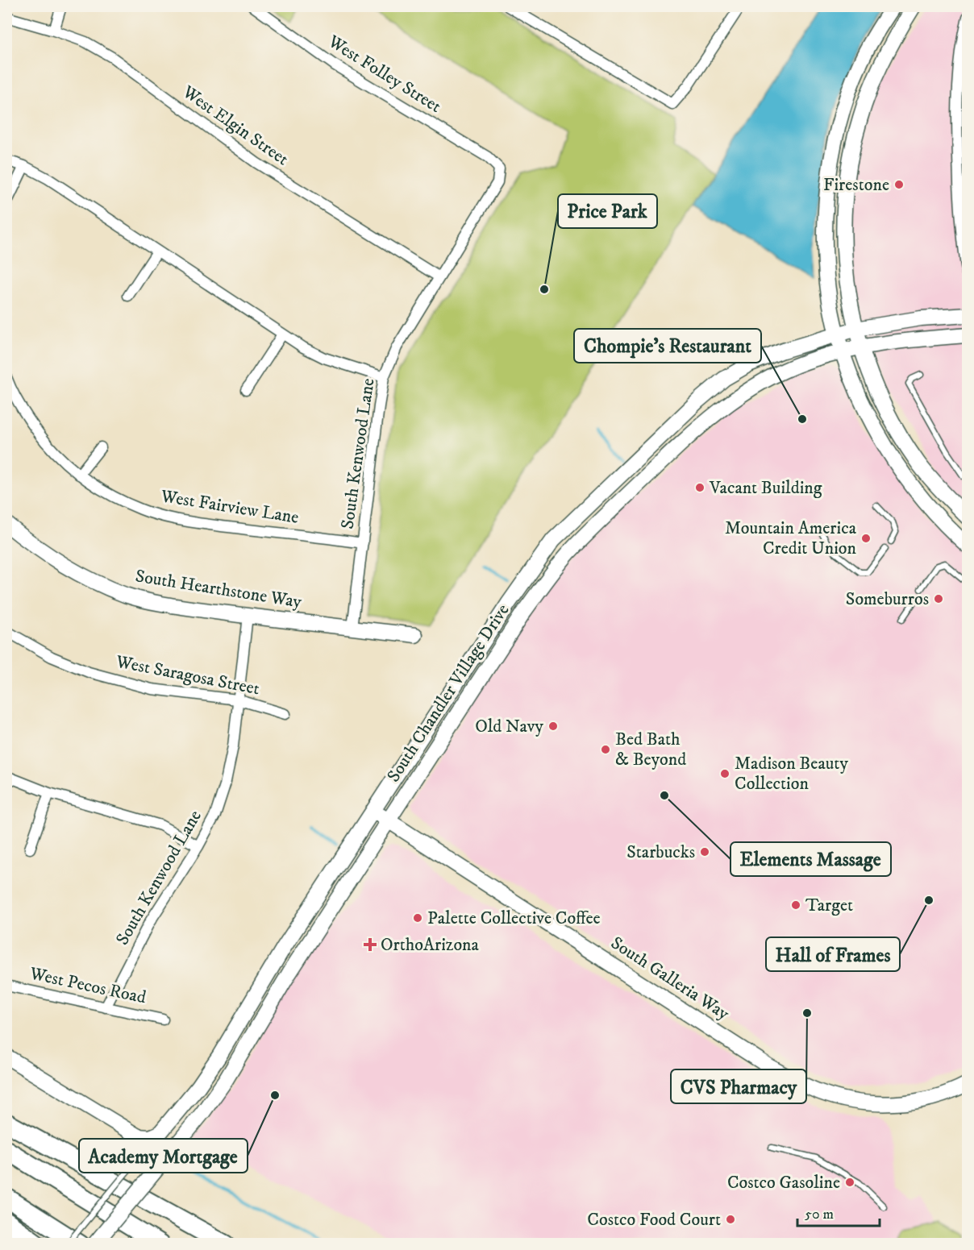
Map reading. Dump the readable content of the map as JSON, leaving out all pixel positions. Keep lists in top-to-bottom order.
{
  "streets": {
    "street": [
      "West Folley Street",
      "West Elgin Street",
      "South Kenwood Lane",
      "West Fairview Lane",
      "South Hearthstone Way",
      "West Saragosa Street",
      "South Chandler Village Drive",
      "South Galleria Way",
      "West Pecos Road"
    ]
  },
  "crossings": [
    ["West Folley Street", "South Kenwood Lane"],
    ["West Elgin Street", "South Kenwood Lane"],
    ["South Kenwood Lane", "West Fairview Lane"],
    ["South Kenwood Lane", "South Hearthstone Way"],
    ["South Kenwood Lane", "West Saragosa Street"],
    ["South Kenwood Lane", "West Pecos Road"],
    ["South Chandler Village Drive", "South Galleria Way"]
  ],
  "places": {
    "other": [
      "Firestone",
      "Price Park",
      "Chompie's Restaurant",
      "Vacant Building",
      "Mountain America Credit Union",
      "Someburros",
      "Old Navy",
      "Bed Bath & Beyond",
      "Madison Beauty Collection",
      "Elements Massage",
      "Starbucks",
      "Hall of Frames",
      "Target",
      "Palette Collective Coffee",
      "CVS Pharmacy",
      "Academy Mortgage",
      "Costco Gasoline",
      "Costco Food Court"
    ],
    "health": ["OrthoArizona"]
  },
  "scale_bar": "50 m"
}
